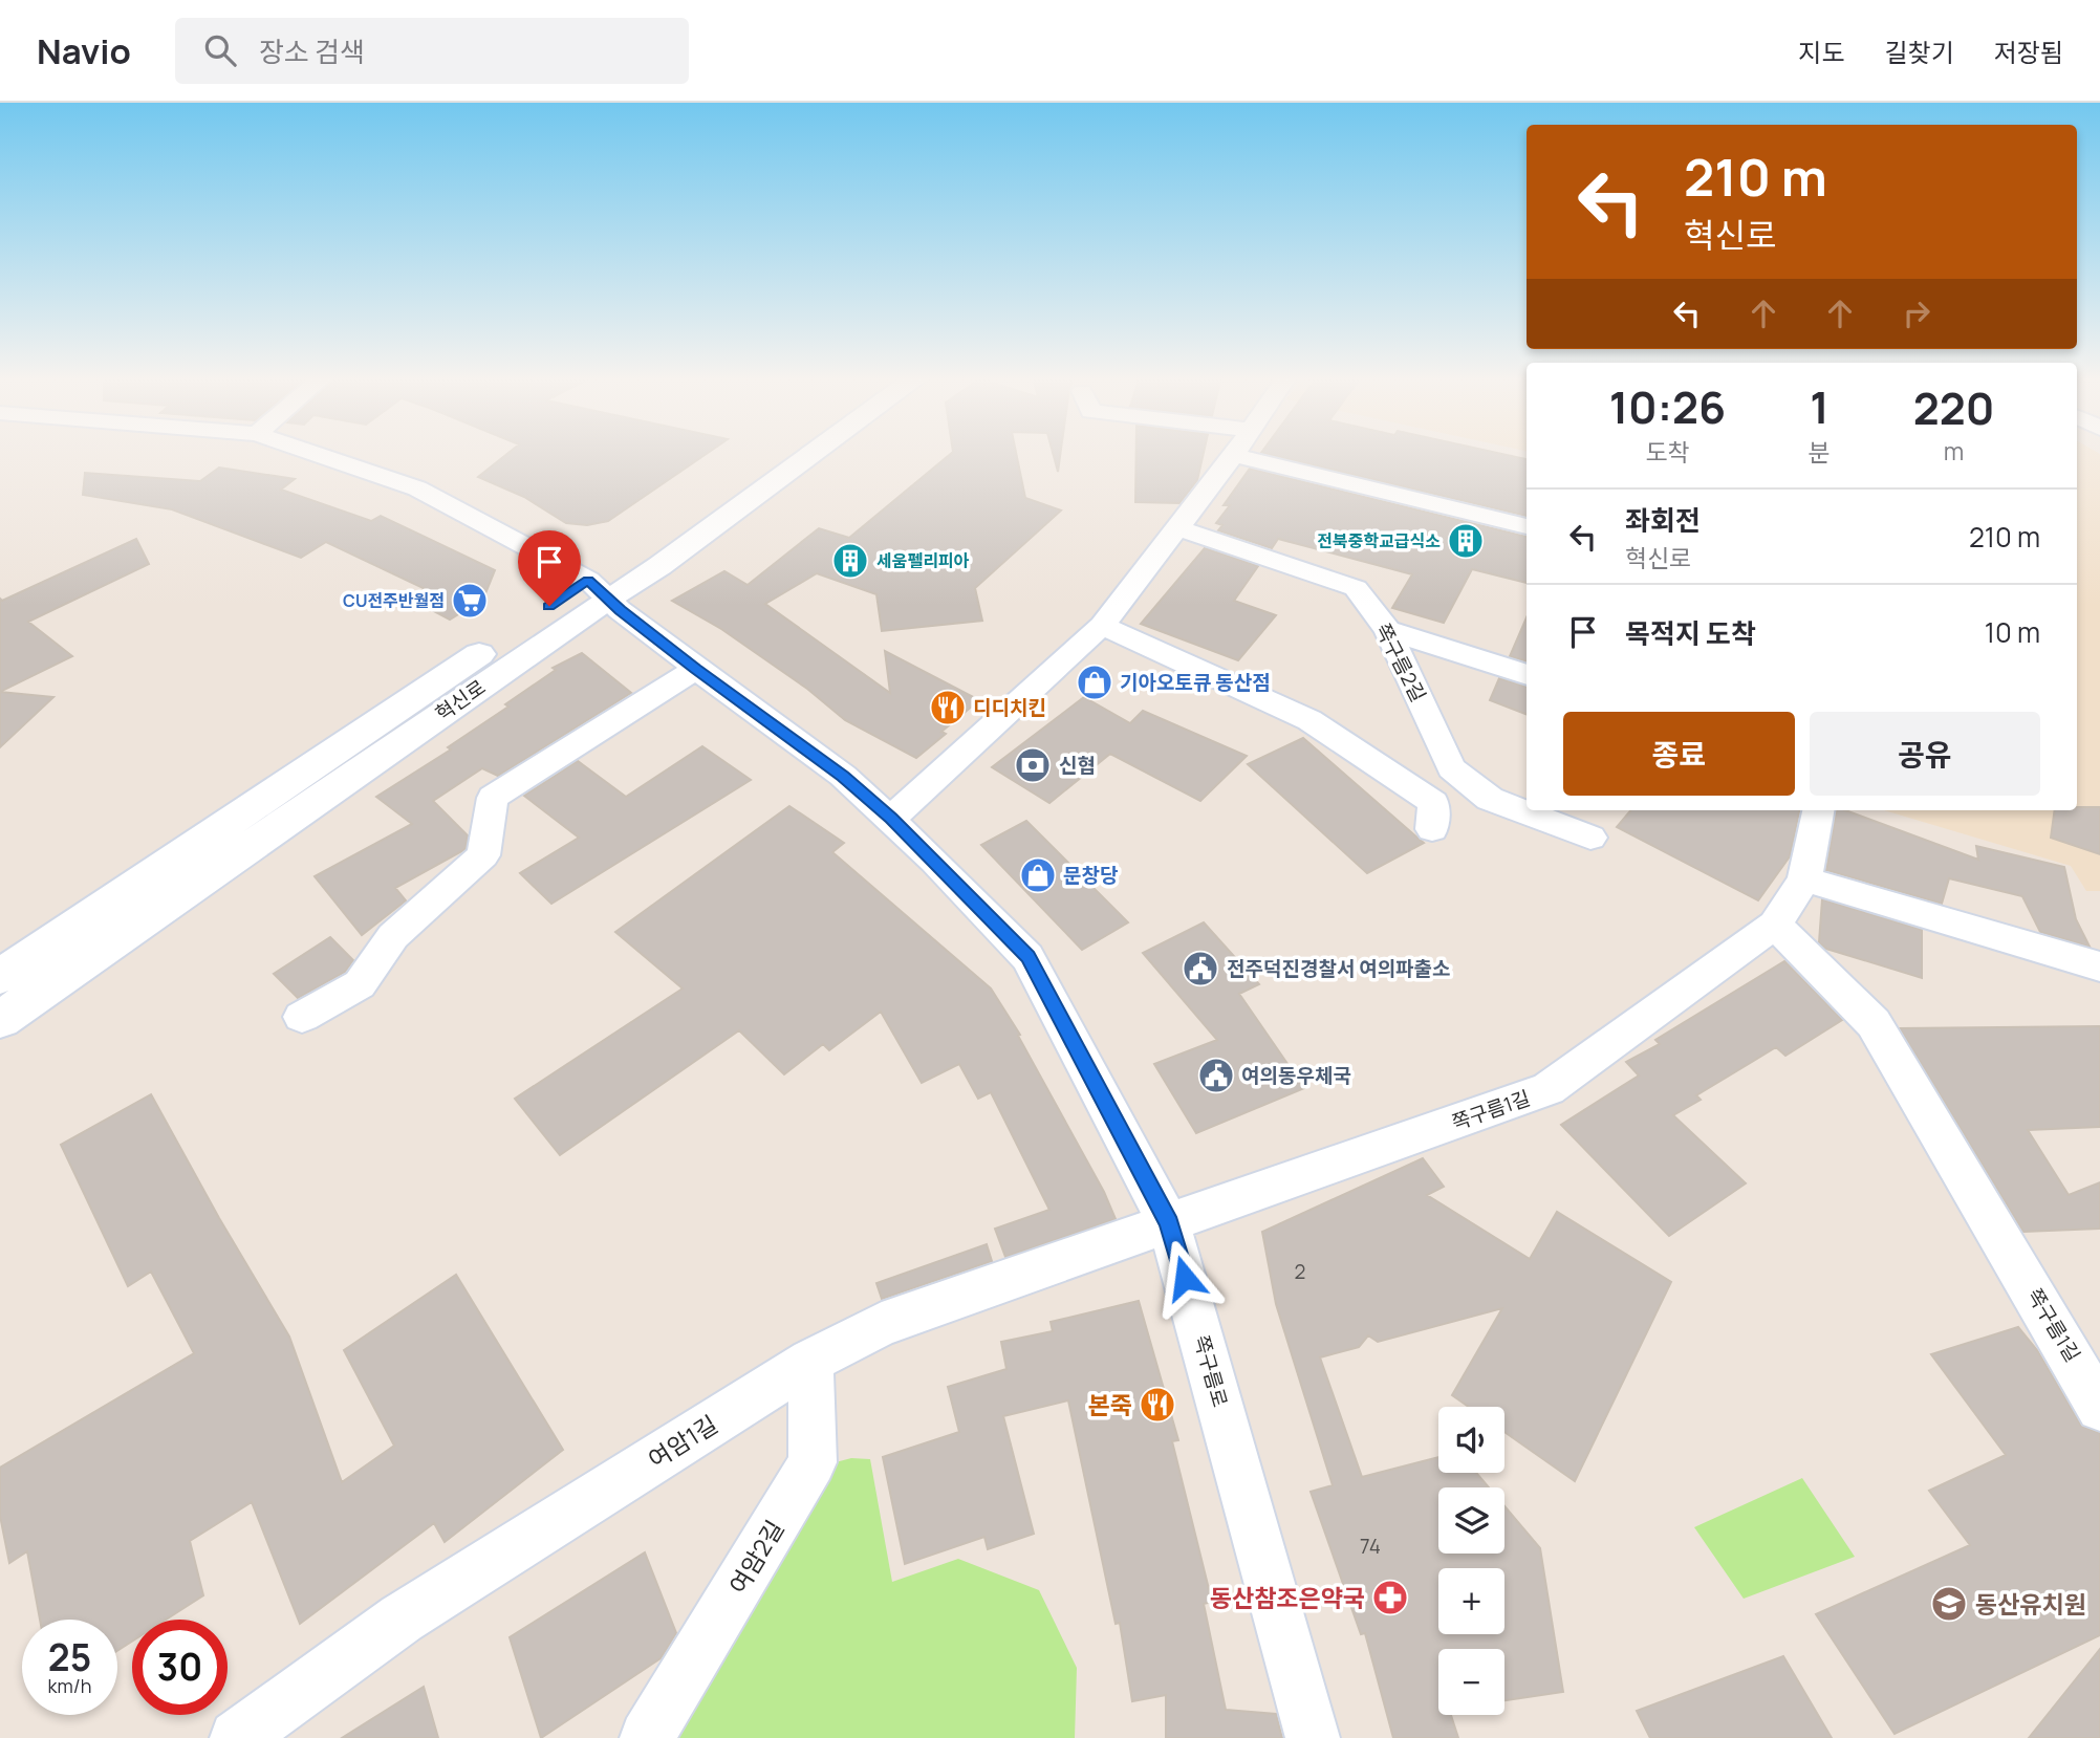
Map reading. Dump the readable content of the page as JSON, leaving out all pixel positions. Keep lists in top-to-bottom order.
{
  "streets": {
    "street": [
      "쪽구름2길",
      "혁신로",
      "쪽구름1길",
      "쪽구름로",
      "여암1길",
      "여암2길"
    ]
  },
  "crossings": [
    ["혁신로", "쪽구름로"],
    ["쪽구름1길", "쪽구름로"],
    ["쪽구름1길", "여암1길"],
    ["쪽구름로", "여암1길"],
    ["여암1길", "여암2길"]
  ],
  "places": {
    "building": ["전북중학교급식소", "세움펠리피아"],
    "supermarket": ["CU전주반월점"],
    "shop": ["기아오토큐 동산점", "문창당"],
    "restaurant": ["디디치킨", "본죽"],
    "bank": ["신협"],
    "public building": ["전주덕진경찰서 여의파출소", "여의동우체국"],
    "pharmacy": ["동산참조은약국"],
    "school or university": ["동산유치원"]
  },
  "house_numbers": ["2", "74"],
  "page": {
    "header": "Navio",
    "search": "장소 검색",
    "nav": ["지도", "길찾기", "저장됨"],
    "turn": ["210 m", "혁신로"],
    "eta": [
      "10:26",
      "도착",
      "1",
      "분",
      "220",
      "m"
    ],
    "list": [
      {
        "name": "좌회전",
        "note": "혁신로",
        "value": "210 m"
      },
      {
        "name": "목적지 도착",
        "value": "10 m"
      }
    ],
    "buttons": ["종료", "공유"],
    "map_buttons": ["+", "−"],
    "speed": "25 km/h",
    "limit": "30"
  }
}
